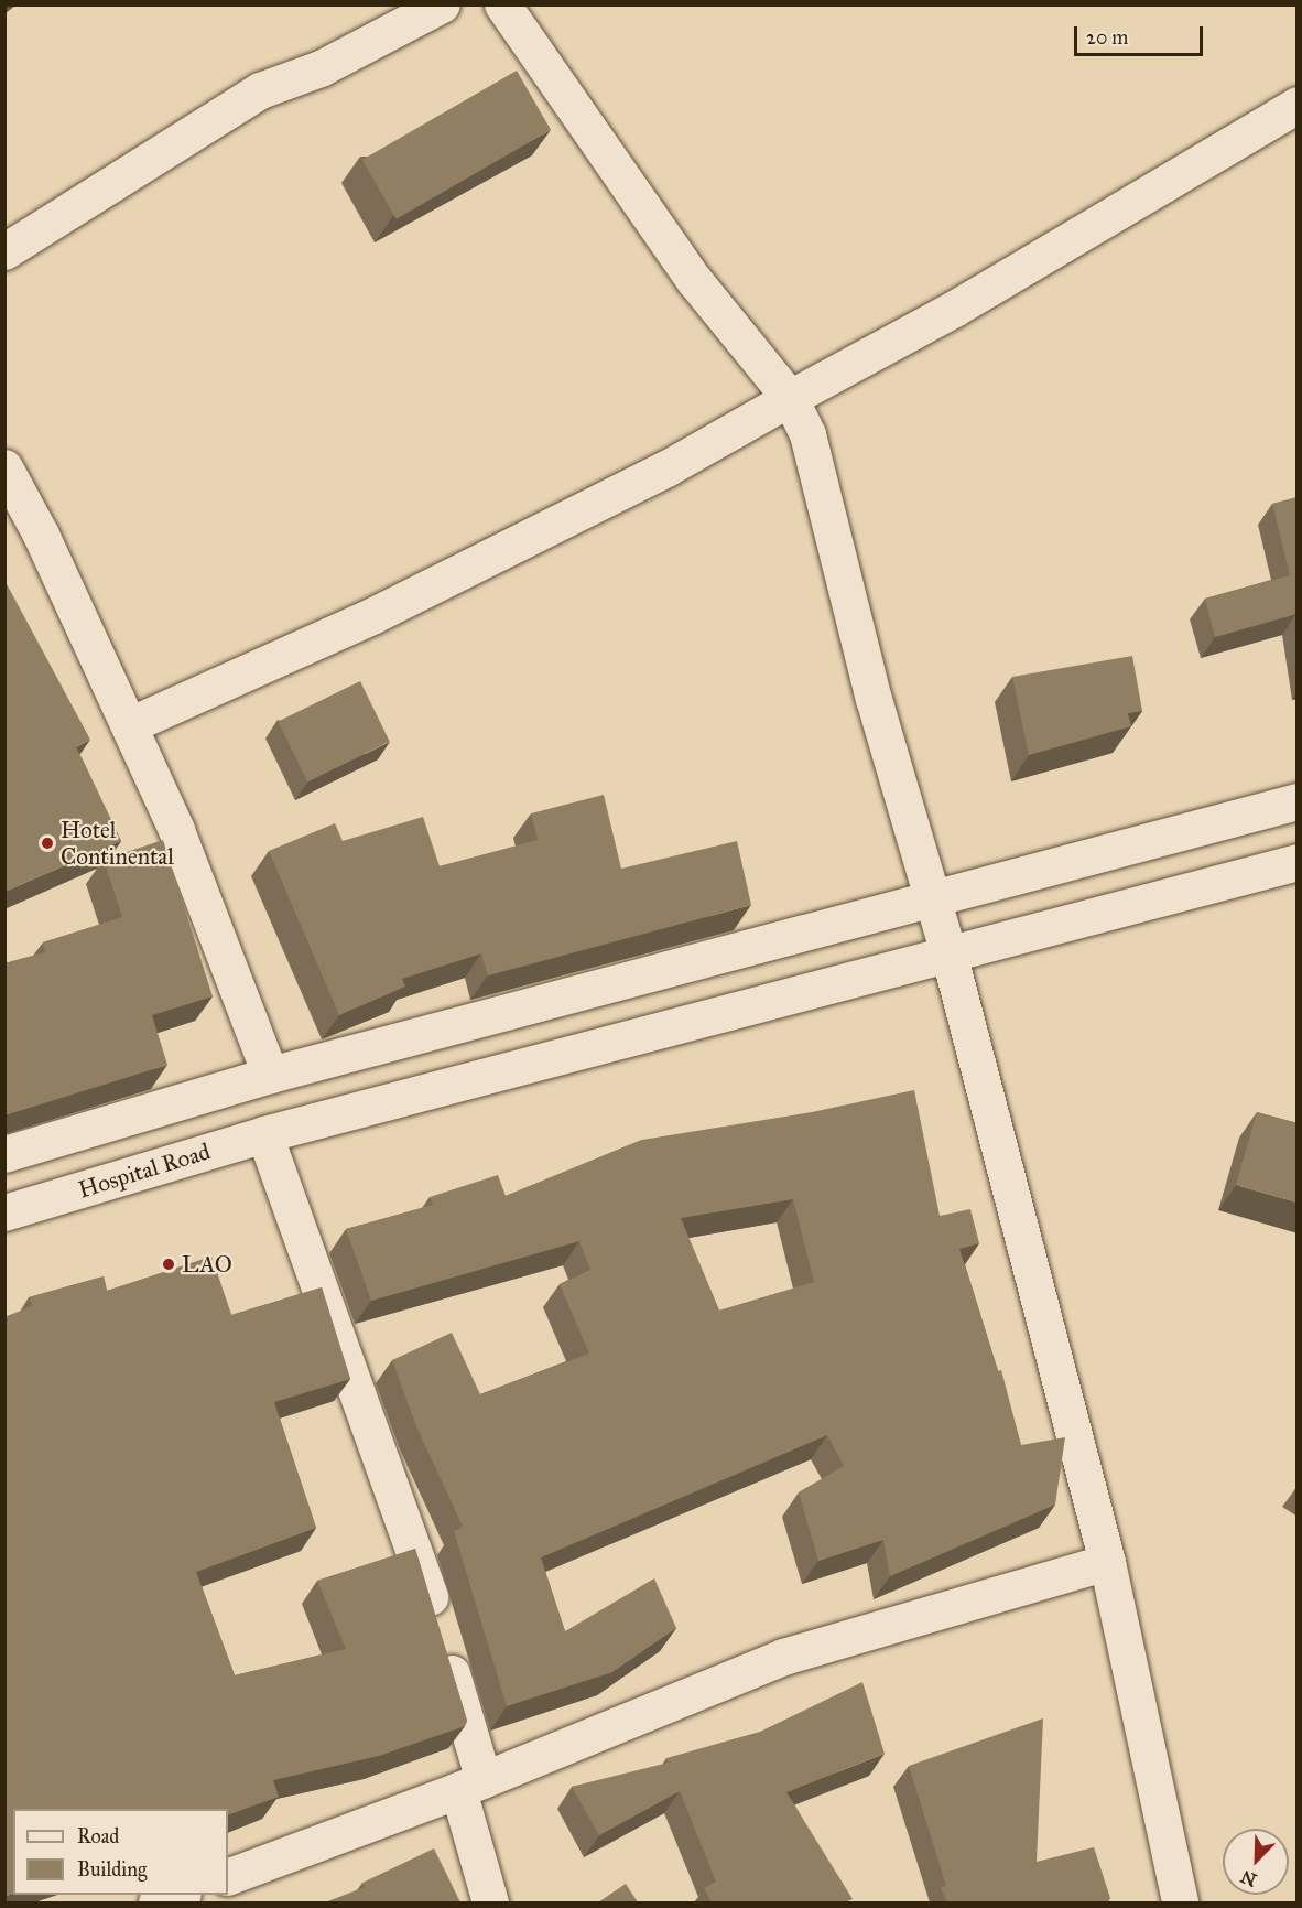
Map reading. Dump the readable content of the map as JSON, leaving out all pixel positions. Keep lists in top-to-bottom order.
{
  "streets": {
    "street": ["Hospital Road"]
  },
  "places": ["Hotel Continental", "LAO"],
  "legend": ["Road", "Building"],
  "scale_bar": "20 m",
  "north": "bottom left"
}
